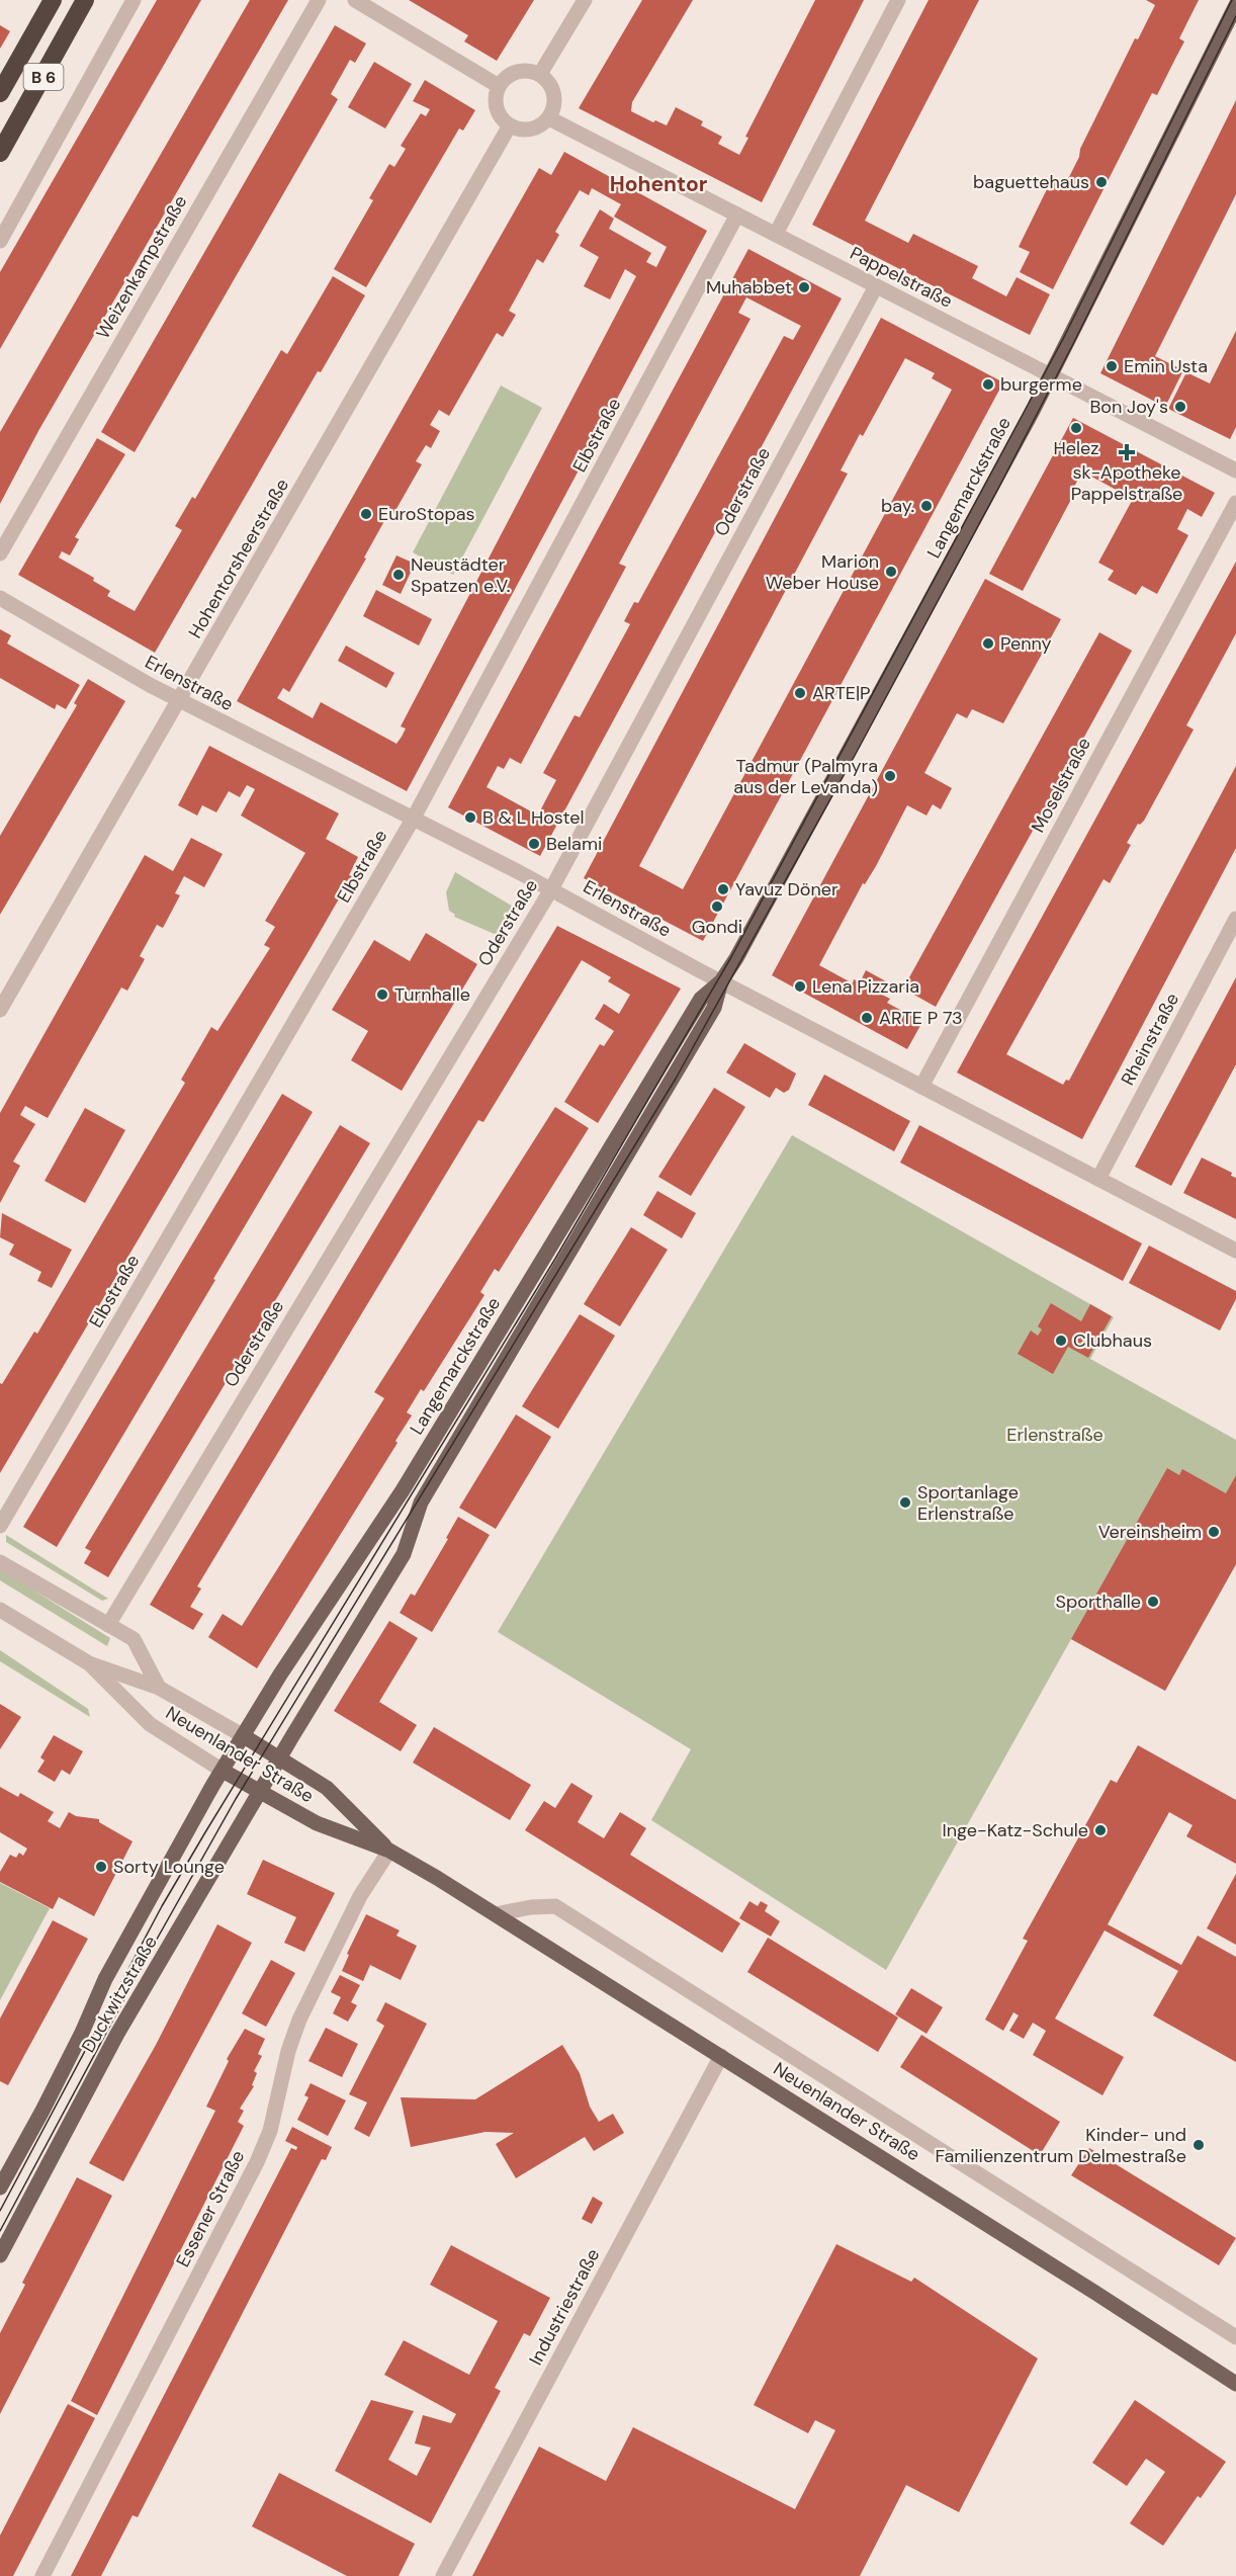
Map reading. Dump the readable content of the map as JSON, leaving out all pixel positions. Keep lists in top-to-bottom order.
{
  "streets": {
    "highway": ["B 6"],
    "main road": ["Langemarckstraße", "Neuenlander Straße", "Duckwitzstraße"],
    "street": [
      "Weizenkampstraße",
      "Pappelstraße",
      "Elbstraße",
      "Oderstraße",
      "Hohentorsheerstraße",
      "Erlenstraße",
      "Moselstraße",
      "Rheinstraße",
      "Essener Straße",
      "Industriestraße"
    ]
  },
  "crossings": [
    ["Pappelstraße", "Elbstraße"],
    ["Pappelstraße", "Langemarckstraße"],
    ["Pappelstraße", "Oderstraße"],
    ["Pappelstraße", "Hohentorsheerstraße"],
    ["Elbstraße", "Erlenstraße"],
    ["Langemarckstraße", "Erlenstraße"],
    ["Langemarckstraße", "Neuenlander Straße"],
    ["Langemarckstraße", "Duckwitzstraße"],
    ["Oderstraße", "Erlenstraße"],
    ["Oderstraße", "Neuenlander Straße"],
    ["Hohentorsheerstraße", "Erlenstraße"],
    ["Erlenstraße", "Moselstraße"],
    ["Erlenstraße", "Rheinstraße"],
    ["Neuenlander Straße", "Duckwitzstraße"],
    ["Neuenlander Straße", "Essener Straße"],
    ["Neuenlander Straße", "Industriestraße"]
  ],
  "districts": ["Hohentor"],
  "parks": ["Erlenstraße"],
  "places": {
    "other": [
      "baguettehaus",
      "Muhabbet",
      "Emin Usta",
      "burgerme",
      "Bon Joy's",
      "Helez",
      "bay.",
      "EuroStopas",
      "Marion Weber House",
      "Neustädter Spatzen e.V.",
      "Penny",
      "ARTE|P",
      "Tadmur (Palmyra aus der Levanda)",
      "B & L Hostel",
      "Belami",
      "Yavuz Döner",
      "Gondi",
      "Lena Pizzaria",
      "Turnhalle",
      "ARTE P 73",
      "Clubhaus",
      "Sportanlage Erlenstraße",
      "Vereinsheim",
      "Sporthalle",
      "Inge-Katz-Schule",
      "Sorty Lounge",
      "Kinder- und Familienzentrum Delmestraße"
    ],
    "health": ["sk-Apotheke Pappelstraße"]
  }
}
